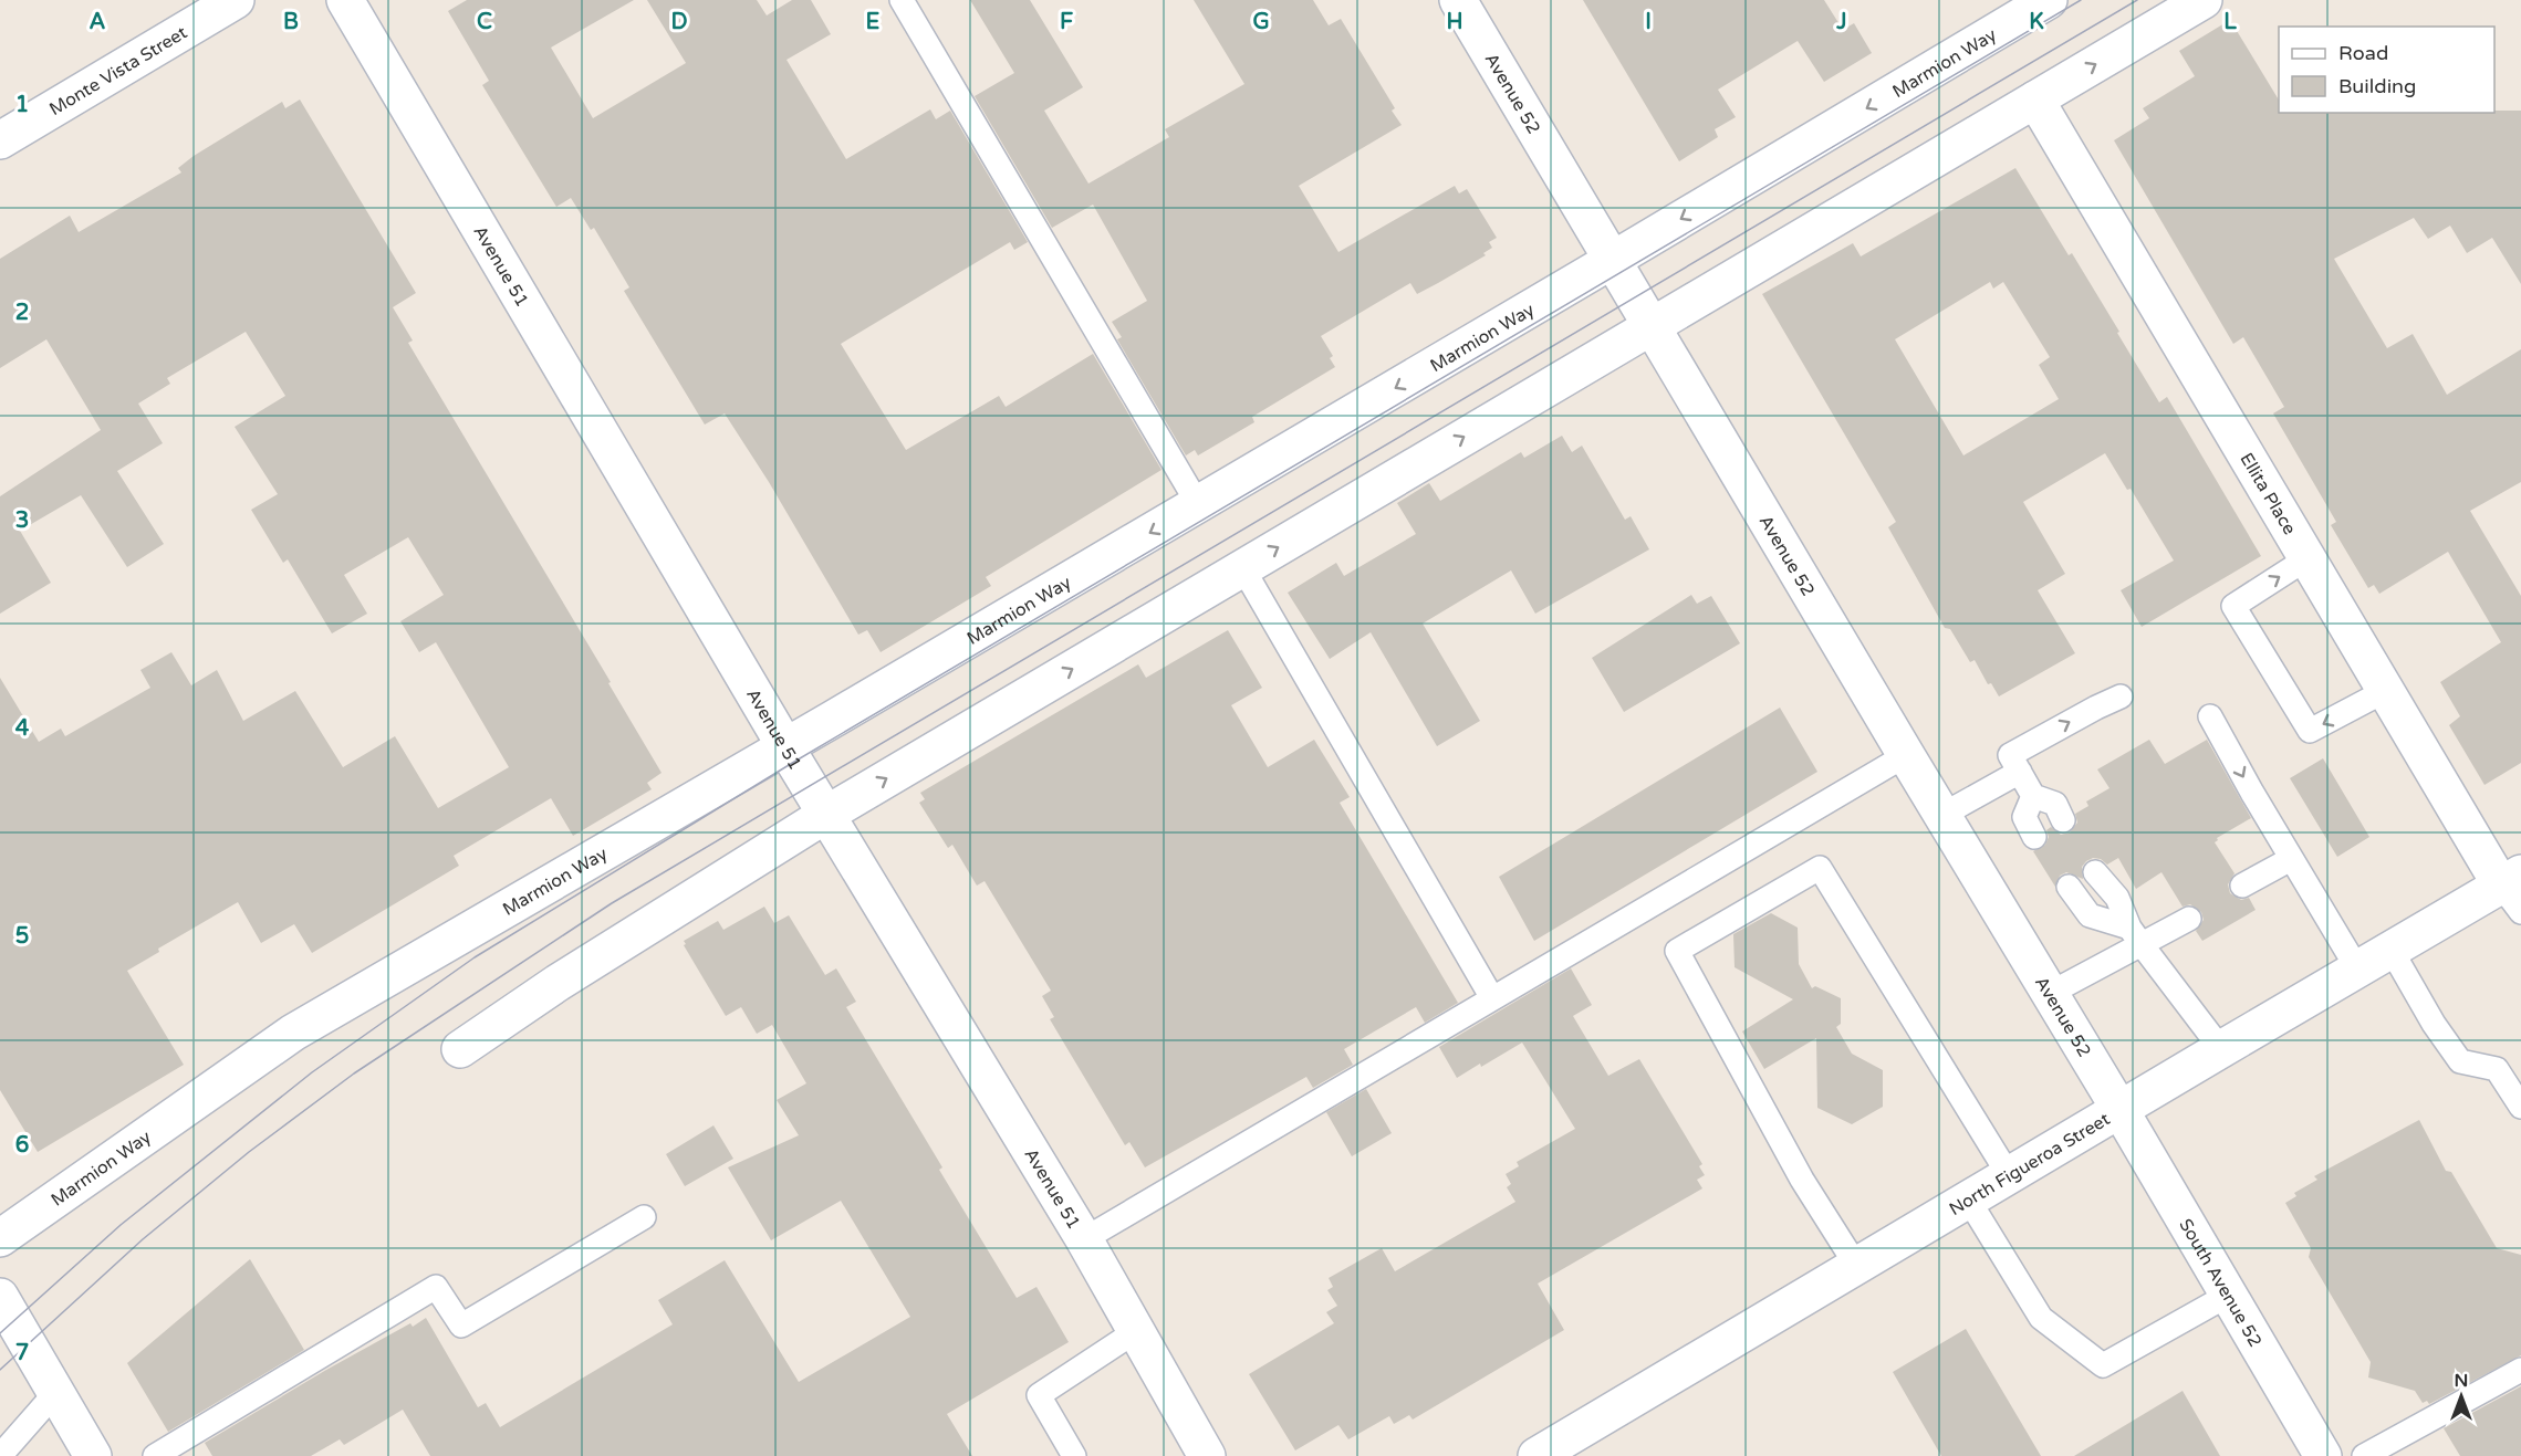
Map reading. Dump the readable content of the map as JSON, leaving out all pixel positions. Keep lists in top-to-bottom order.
{
  "streets": {
    "street": [
      "Marmion Way",
      "Monte Vista Street",
      "Avenue 52",
      "Avenue 51",
      "Ellita Place",
      "North Figueroa Street",
      "South Avenue 52"
    ]
  },
  "crossings": [
    ["Marmion Way", "Avenue 52"],
    ["Marmion Way", "Avenue 51"],
    ["Avenue 52", "North Figueroa Street"],
    ["Avenue 52", "South Avenue 52"],
    ["Ellita Place", "North Figueroa Street"],
    ["North Figueroa Street", "South Avenue 52"]
  ],
  "legend": ["Road", "Building"],
  "north": "top",
  "grid": {
    "columns": [
      "A",
      "B",
      "C",
      "D",
      "E",
      "F",
      "G",
      "H",
      "I",
      "J",
      "K",
      "L"
    ],
    "rows": [
      "1",
      "2",
      "3",
      "4",
      "5",
      "6",
      "7"
    ]
  }
}
